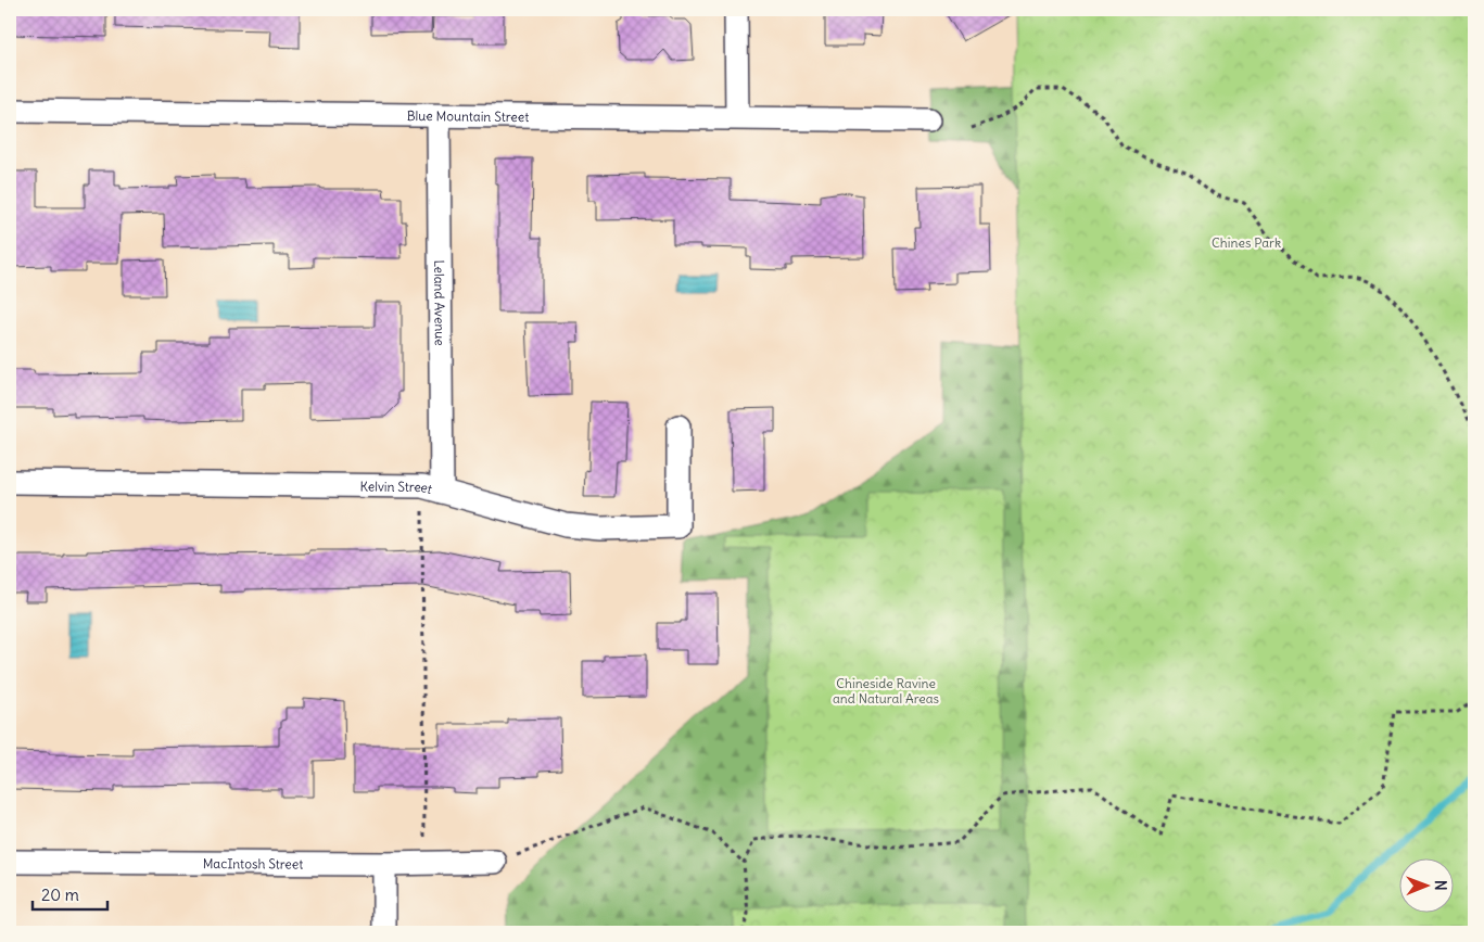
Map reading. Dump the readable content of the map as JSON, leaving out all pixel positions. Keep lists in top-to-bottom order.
{
  "streets": {
    "street": [
      "Blue Mountain Street",
      "Leland Avenue",
      "Kelvin Street",
      "MacIntosh Street"
    ]
  },
  "crossings": [
    ["Blue Mountain Street", "Leland Avenue"],
    ["Leland Avenue", "Kelvin Street"]
  ],
  "parks": ["Chines Park", "Chineside Ravine and Natural Areas"],
  "scale_bar": "20 m",
  "north": "right"
}
